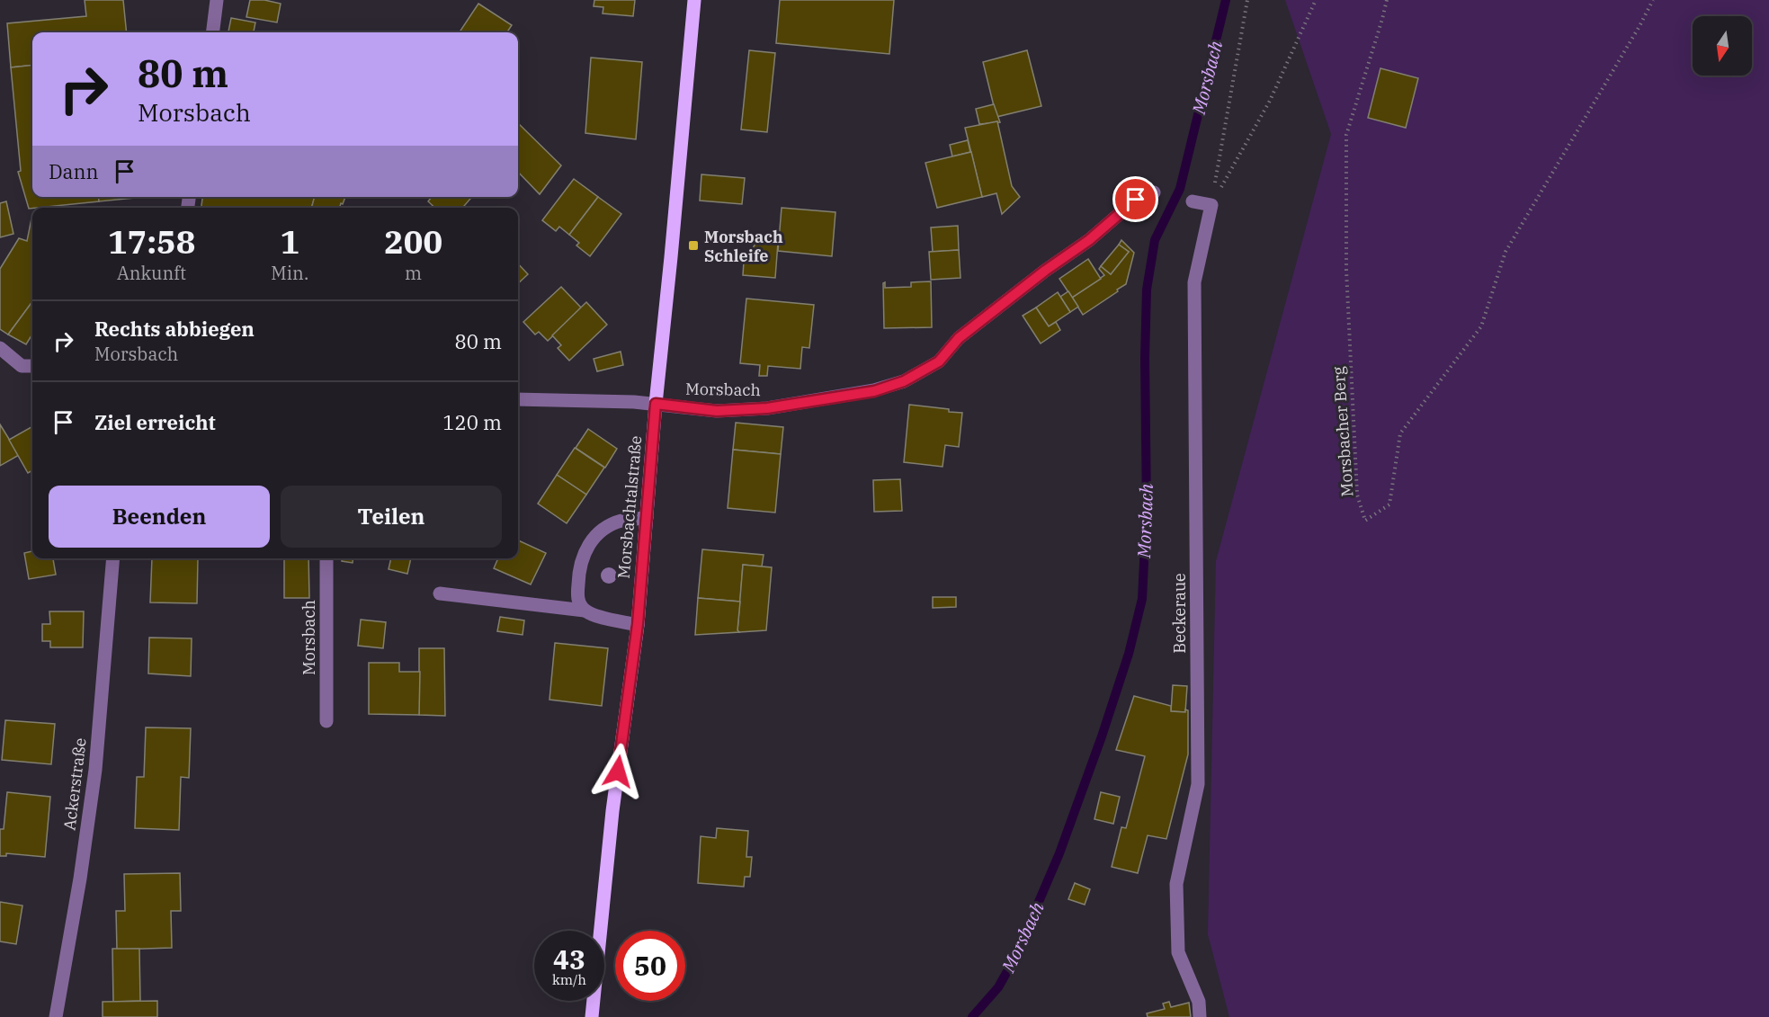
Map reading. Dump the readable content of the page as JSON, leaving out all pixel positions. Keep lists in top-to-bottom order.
{
  "streets": {
    "main road": ["Morsbachtalstraße"],
    "street": ["Morsbach", "Beckeraue", "Ackerstraße"],
    "path": ["Morsbacher Berg"]
  },
  "crossings": [
    ["Morsbach", "Morsbachtalstraße"]
  ],
  "water": ["Morsbach"],
  "places": {
    "transit": ["Morsbach Schleife"]
  },
  "north": "bottom",
  "page": {
    "turn": ["80 m", "Morsbach"],
    "then": "Dann",
    "eta": [
      "17:58",
      "Ankunft",
      "1",
      "Min.",
      "200",
      "m"
    ],
    "list": [
      {
        "name": "Rechts abbiegen",
        "note": "Morsbach",
        "value": "80 m"
      },
      {
        "name": "Ziel erreicht",
        "value": "120 m"
      }
    ],
    "buttons": ["Beenden", "Teilen"],
    "speed": "43 km/h",
    "limit": "50"
  }
}
